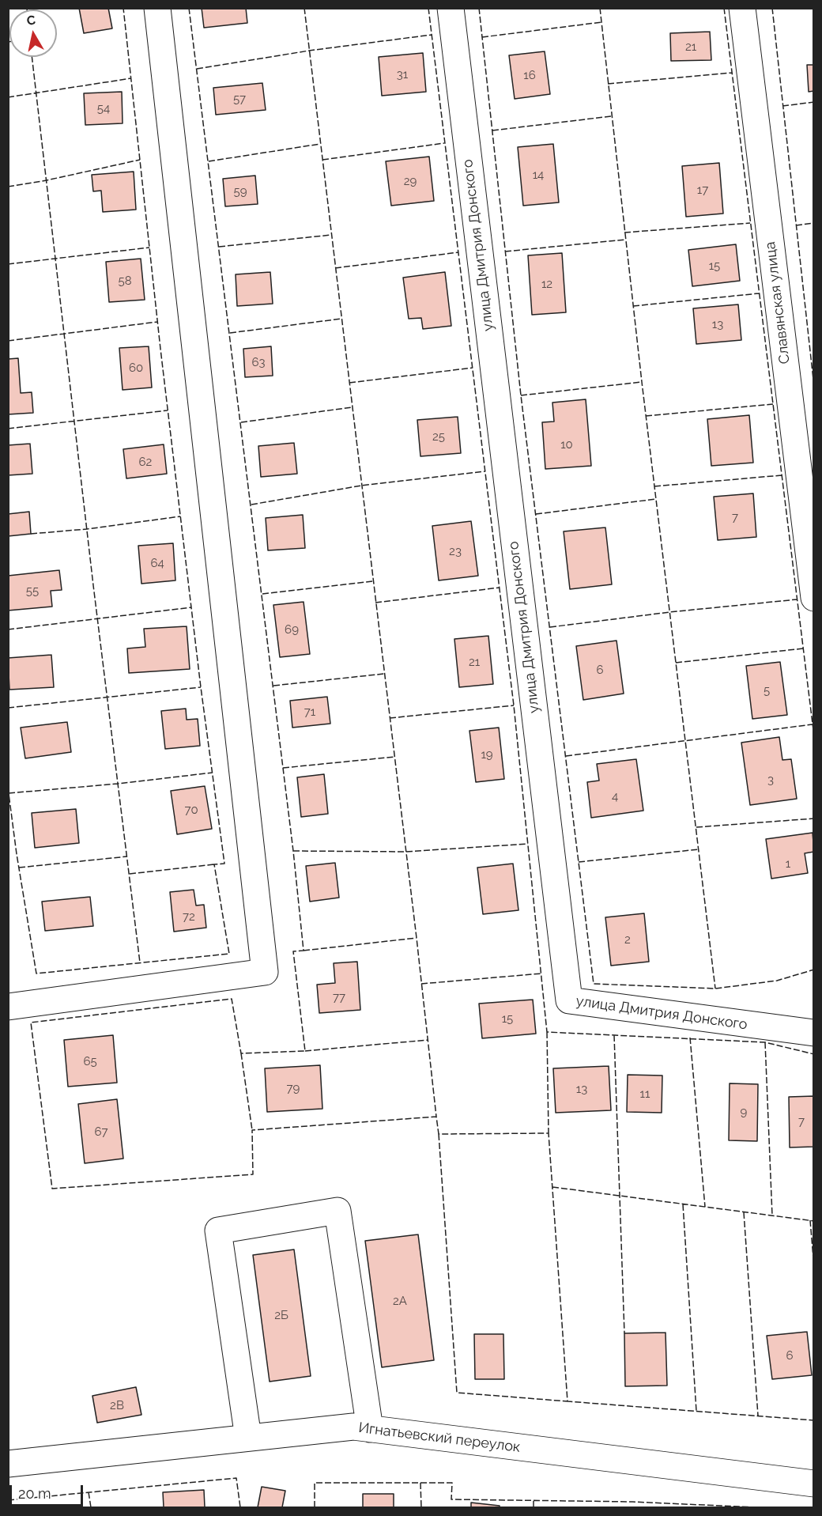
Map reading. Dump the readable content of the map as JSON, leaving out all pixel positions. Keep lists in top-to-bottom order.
{
  "streets": {
    "street": ["улица Дмитрия Донского", "Славянская улица", "Игнатьевский переулок"]
  },
  "house_numbers": [
    "21",
    "31",
    "16",
    "57",
    "54",
    "14",
    "29",
    "17",
    "59",
    "15",
    "58",
    "12",
    "13",
    "63",
    "60",
    "25",
    "10",
    "62",
    "7",
    "23",
    "64",
    "55",
    "69",
    "21",
    "6",
    "5",
    "71",
    "19",
    "3",
    "4",
    "70",
    "1",
    "72",
    "2",
    "77",
    "15",
    "65",
    "79",
    "13",
    "11",
    "9",
    "7",
    "67",
    "2А",
    "2Б",
    "6",
    "2В"
  ],
  "scale_bar": "20 m",
  "north": "top"
}
